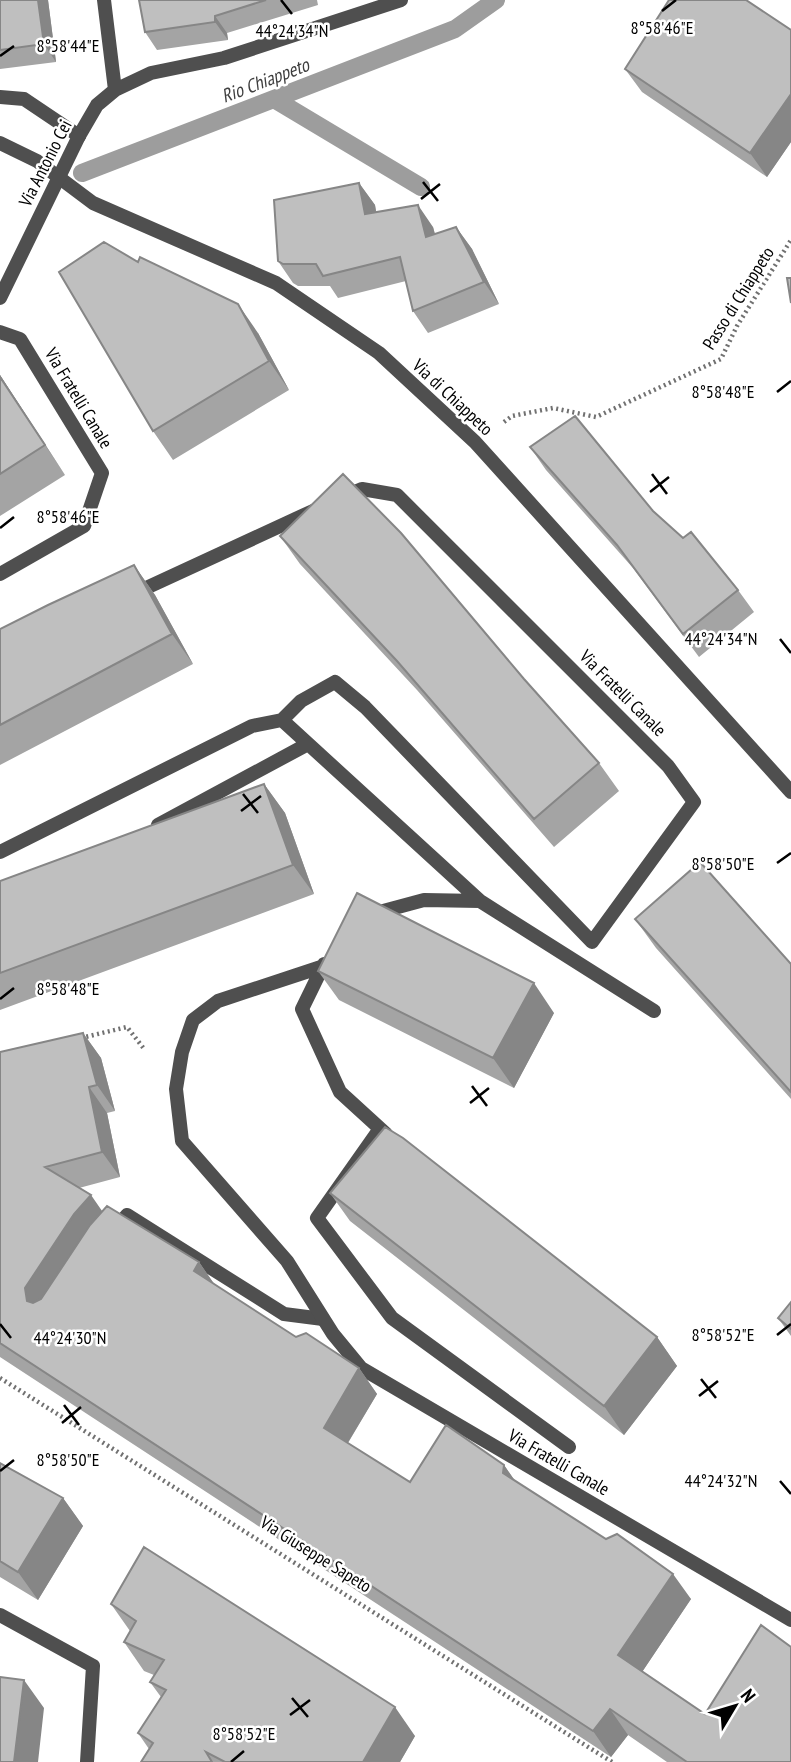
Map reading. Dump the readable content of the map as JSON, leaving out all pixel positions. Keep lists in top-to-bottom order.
{
  "streets": {
    "street": ["Via Antonio Cei", "Via di Chiappeto", "Via Fratelli Canale"],
    "path": ["Passo di Chiappeto", "Via Giuseppe Sapeto"]
  },
  "crossings": [
    ["Passo di Chiappeto", "Via di Chiappeto"]
  ],
  "water": ["Rio Chiappeto"],
  "north": "top right",
  "coordinates": [
    "8°58'46\"E",
    "44°24'34\"N",
    "8°58'44\"E",
    "8°58'48\"E",
    "8°58'50\"E",
    "8°58'52\"E",
    "44°24'30\"N",
    "44°24'32\"N"
  ]
}
